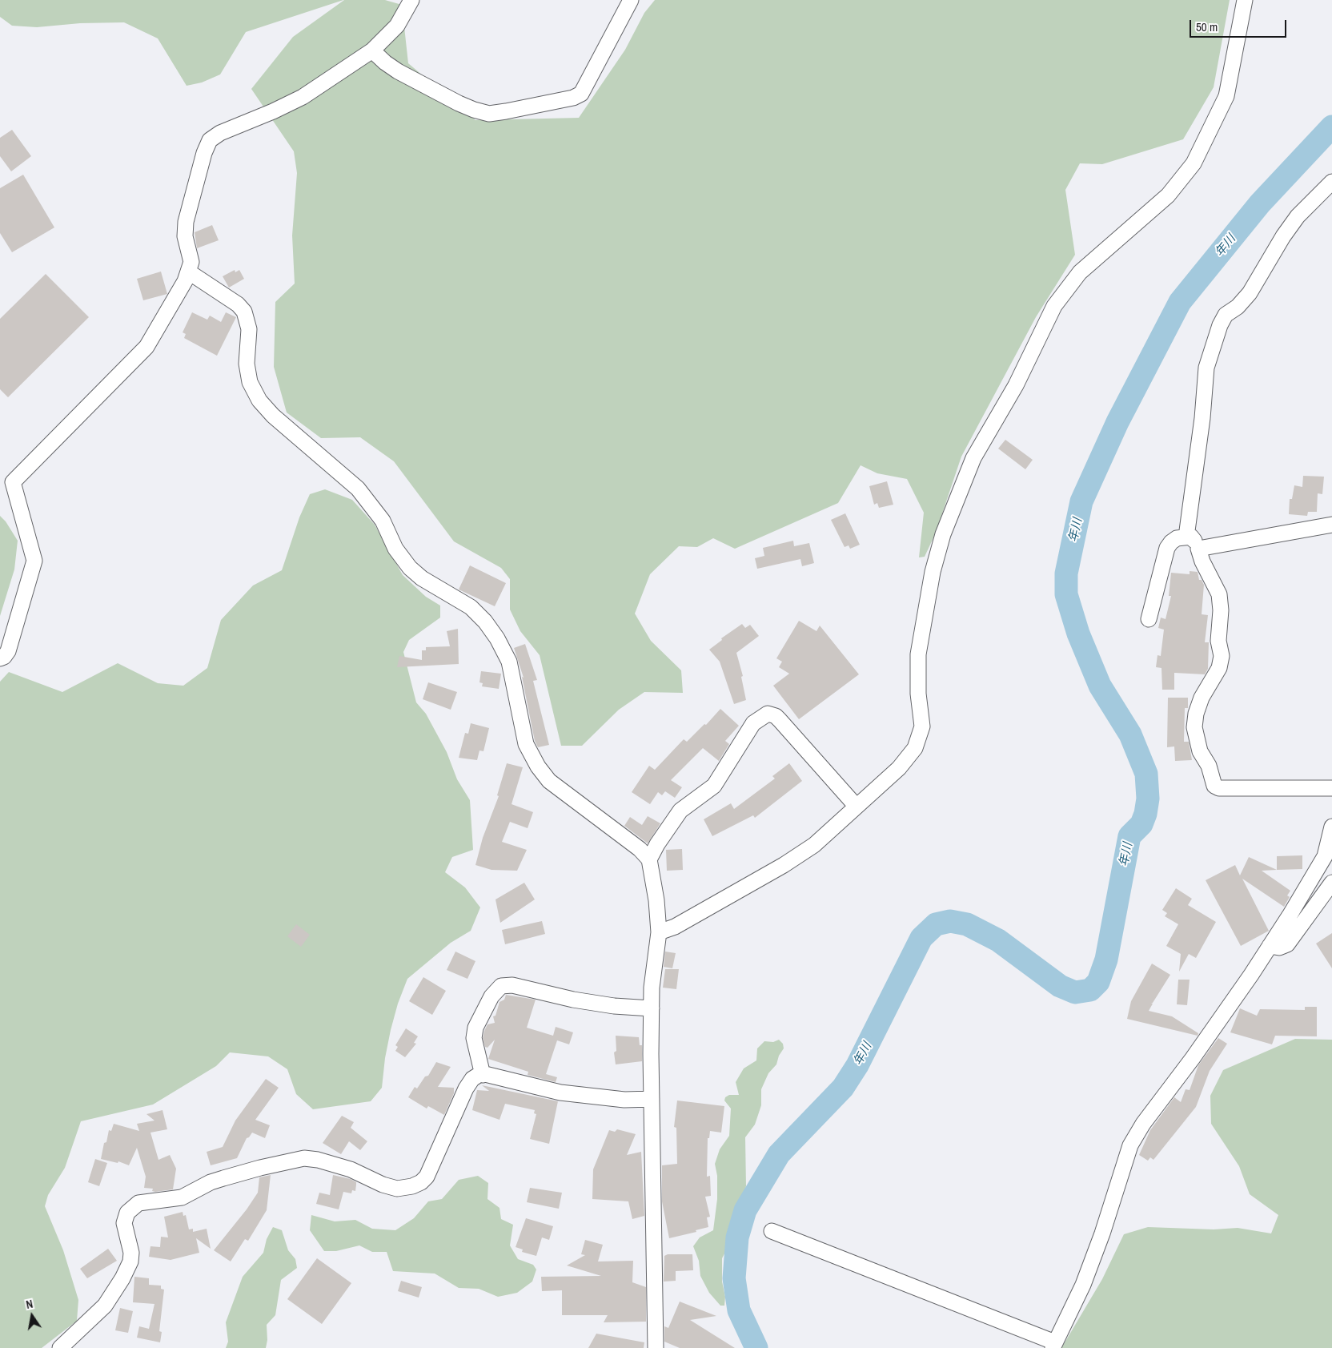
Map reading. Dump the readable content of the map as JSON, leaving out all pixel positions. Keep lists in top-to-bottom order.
{
  "water": ["年川"],
  "scale_bar": "50 m",
  "north": "top"
}
